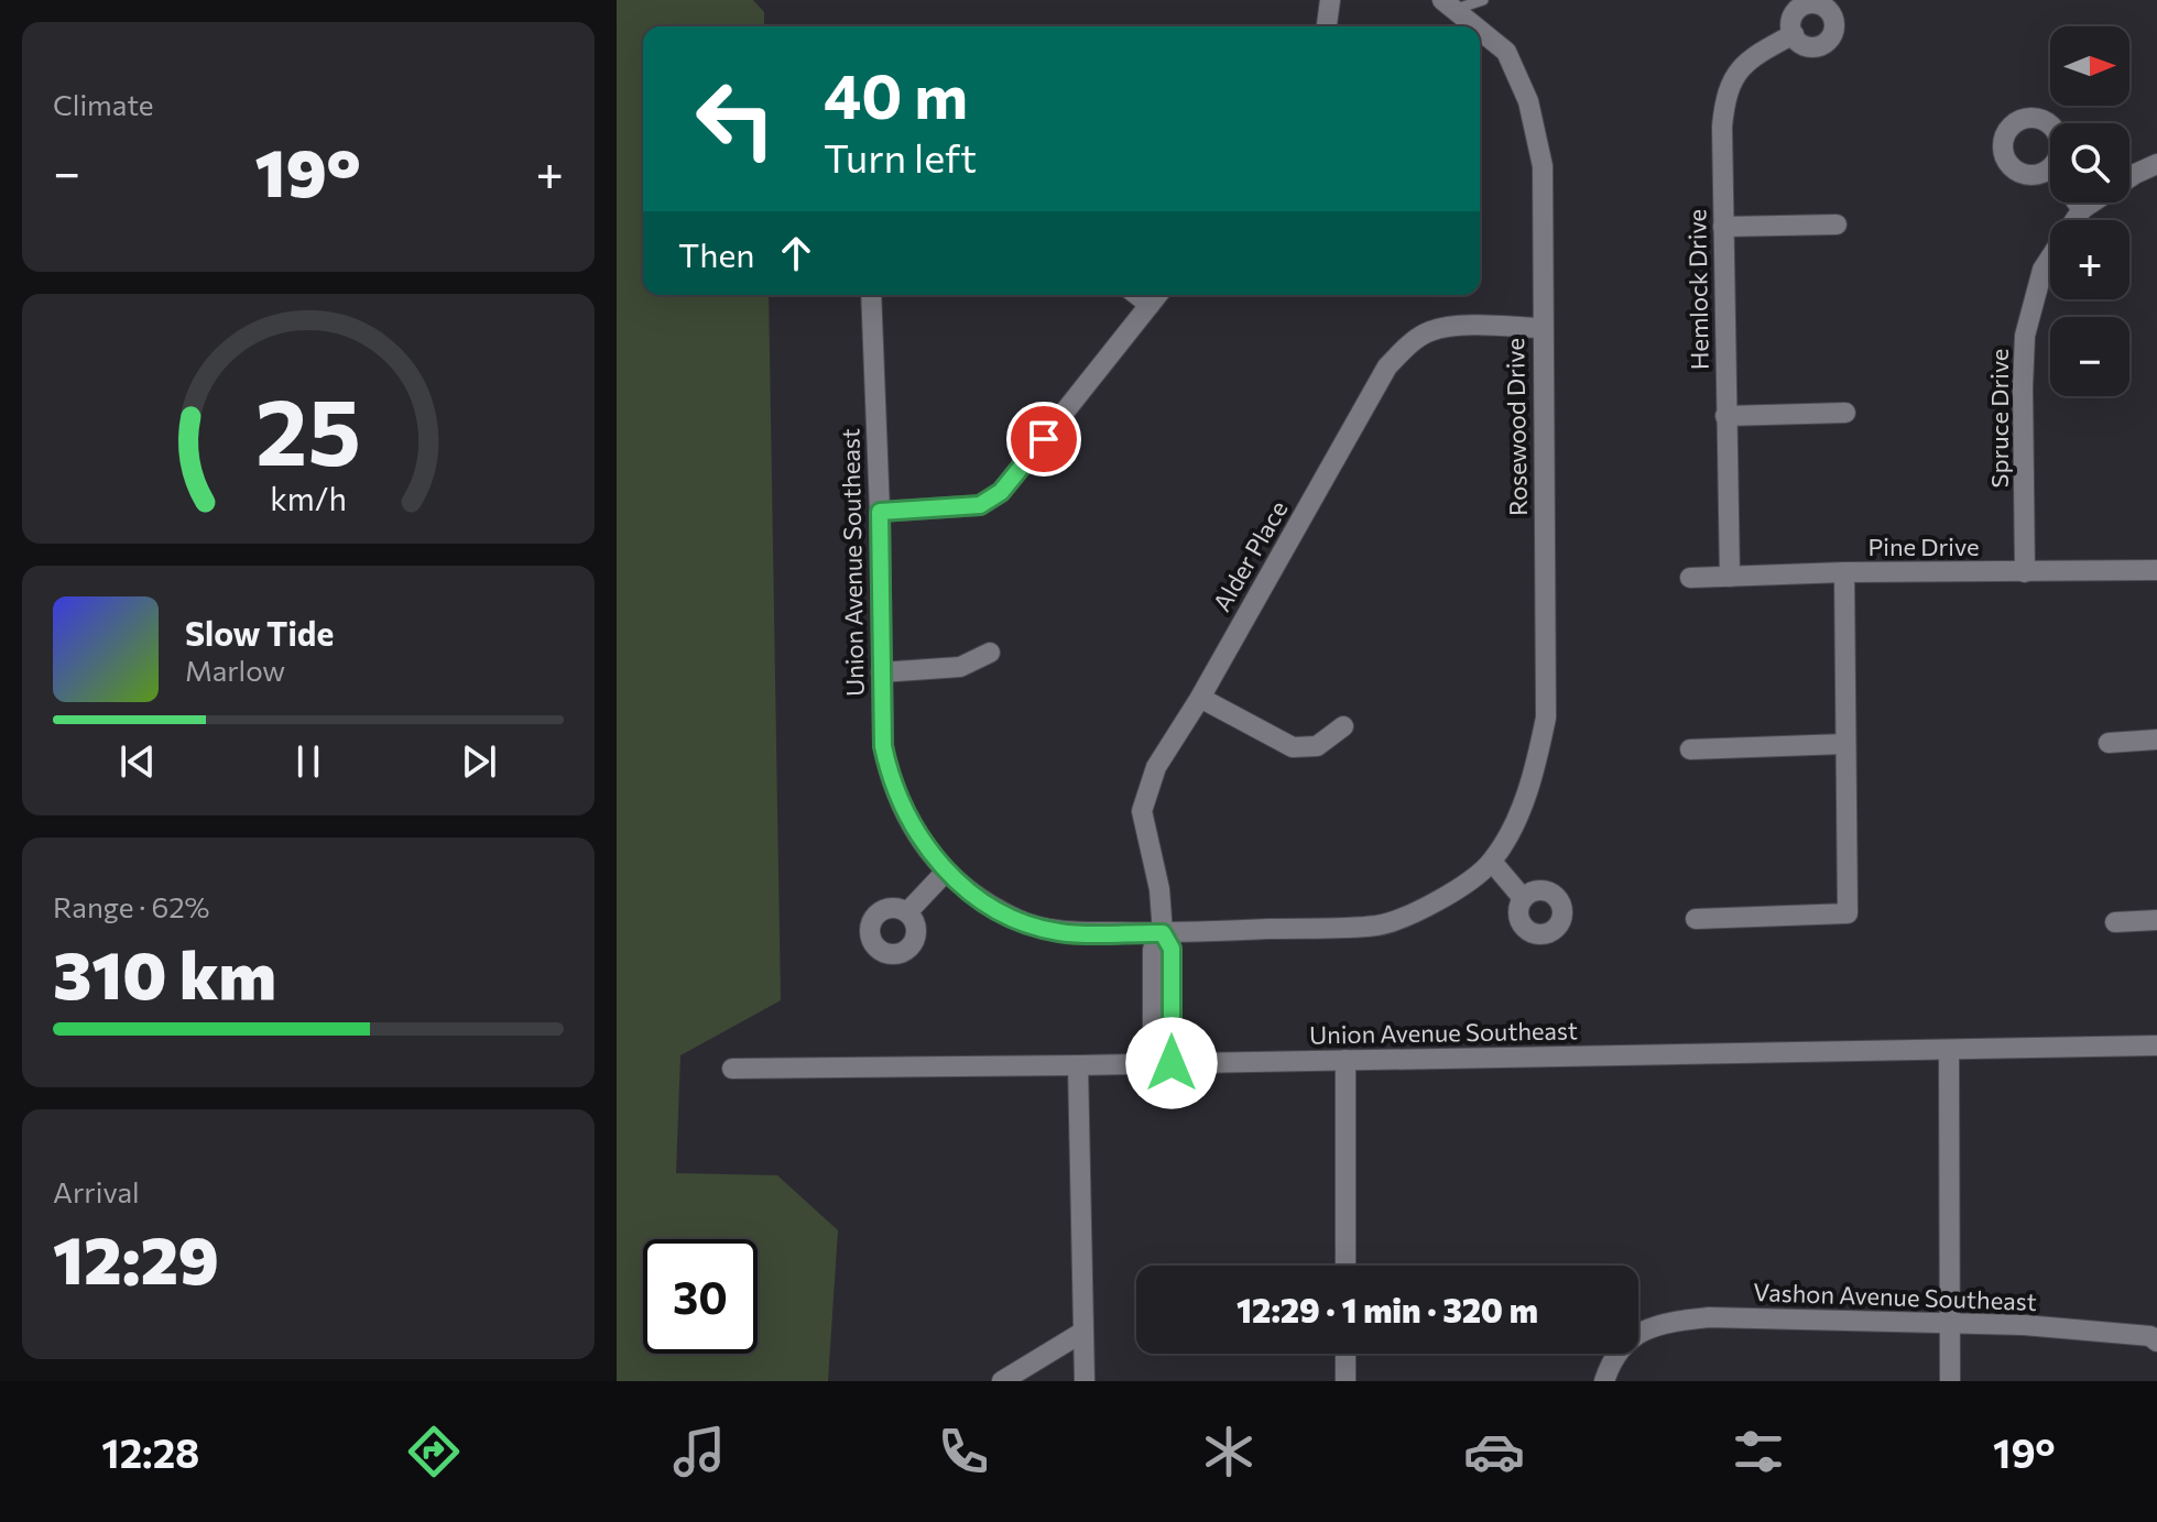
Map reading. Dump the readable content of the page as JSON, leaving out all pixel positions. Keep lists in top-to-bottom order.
{
  "streets": {
    "street": [
      "Hemlock Drive",
      "Spruce Drive",
      "Rosewood Drive",
      "Pine Drive",
      "Alder Place",
      "Union Avenue Southeast",
      "Vashon Avenue Southeast"
    ]
  },
  "crossings": [
    ["Hemlock Drive", "Pine Drive"],
    ["Spruce Drive", "Pine Drive"],
    ["Rosewood Drive", "Alder Place"],
    ["Rosewood Drive", "Union Avenue Southeast"],
    ["Alder Place", "Union Avenue Southeast"]
  ],
  "north": "right",
  "page": {
    "tile": [
      "Climate",
      ["Range · 62%", "310 km"],
      ["Arrival", "12:29"]
    ],
    "map_buttons": ["+", "−"],
    "turn": ["40 m", "Turn left"],
    "heat": ["−", "19°", "+"],
    "then": "Then",
    "song": ["Slow Tide", "Marlow"],
    "limit": "30",
    "trip": "12:29 · 1 min · 320 m",
    "tabs": ["12:28", "19°"],
    "gauge": ["25", "km/h"]
  }
}
